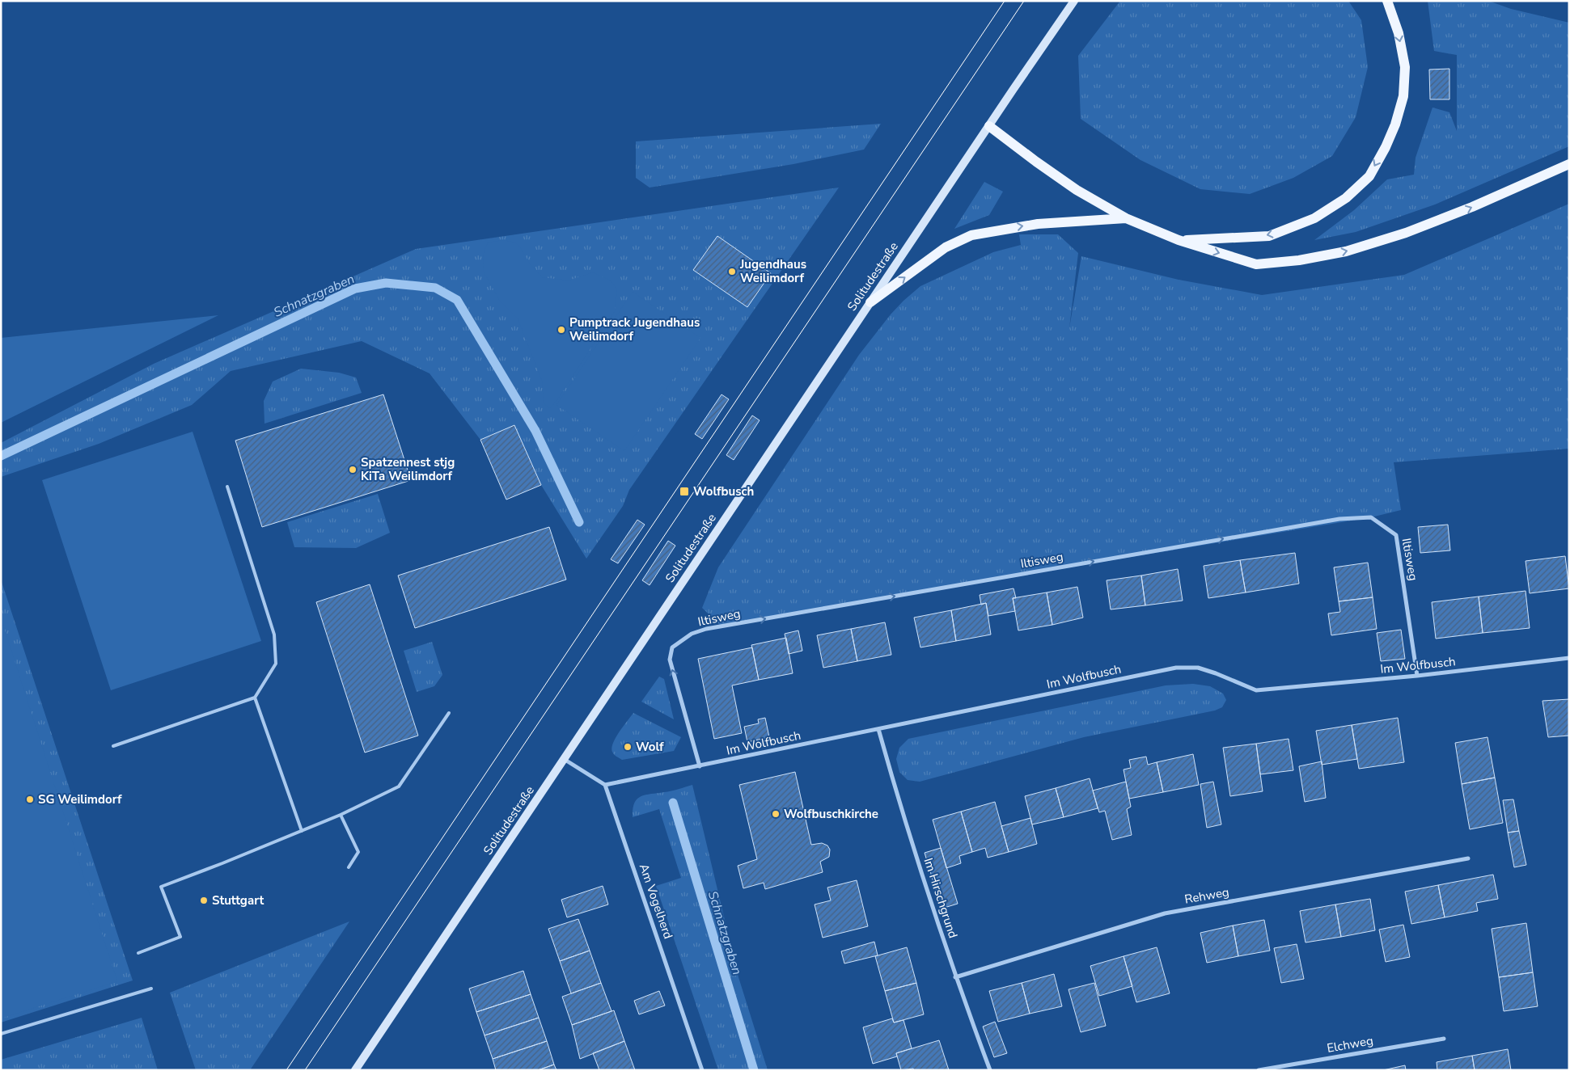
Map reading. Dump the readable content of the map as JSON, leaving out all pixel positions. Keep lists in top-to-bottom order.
{
  "streets": {
    "main road": ["Solitudestraße"],
    "street": [
      "Iltisweg",
      "Im Wolfbusch",
      "Rehweg",
      "Im Hirschgrund",
      "Am Vogelherd",
      "Elchweg"
    ]
  },
  "crossings": [
    ["Iltisweg", "Im Wolfbusch"],
    ["Im Wolfbusch", "Im Hirschgrund"],
    ["Im Wolfbusch", "Am Vogelherd"],
    ["Rehweg", "Im Hirschgrund"]
  ],
  "water": ["Schnatzgraben"],
  "places": {
    "other": [
      "Jugendhaus Weilimdorf",
      "Pumptrack Jugendhaus Weilimdorf",
      "Spatzennest stjg KiTa Weilimdorf",
      "Wolf",
      "SG Weilimdorf",
      "Wolfbuschkirche",
      "Stuttgart"
    ],
    "transit": ["Wolfbusch"]
  }
}
